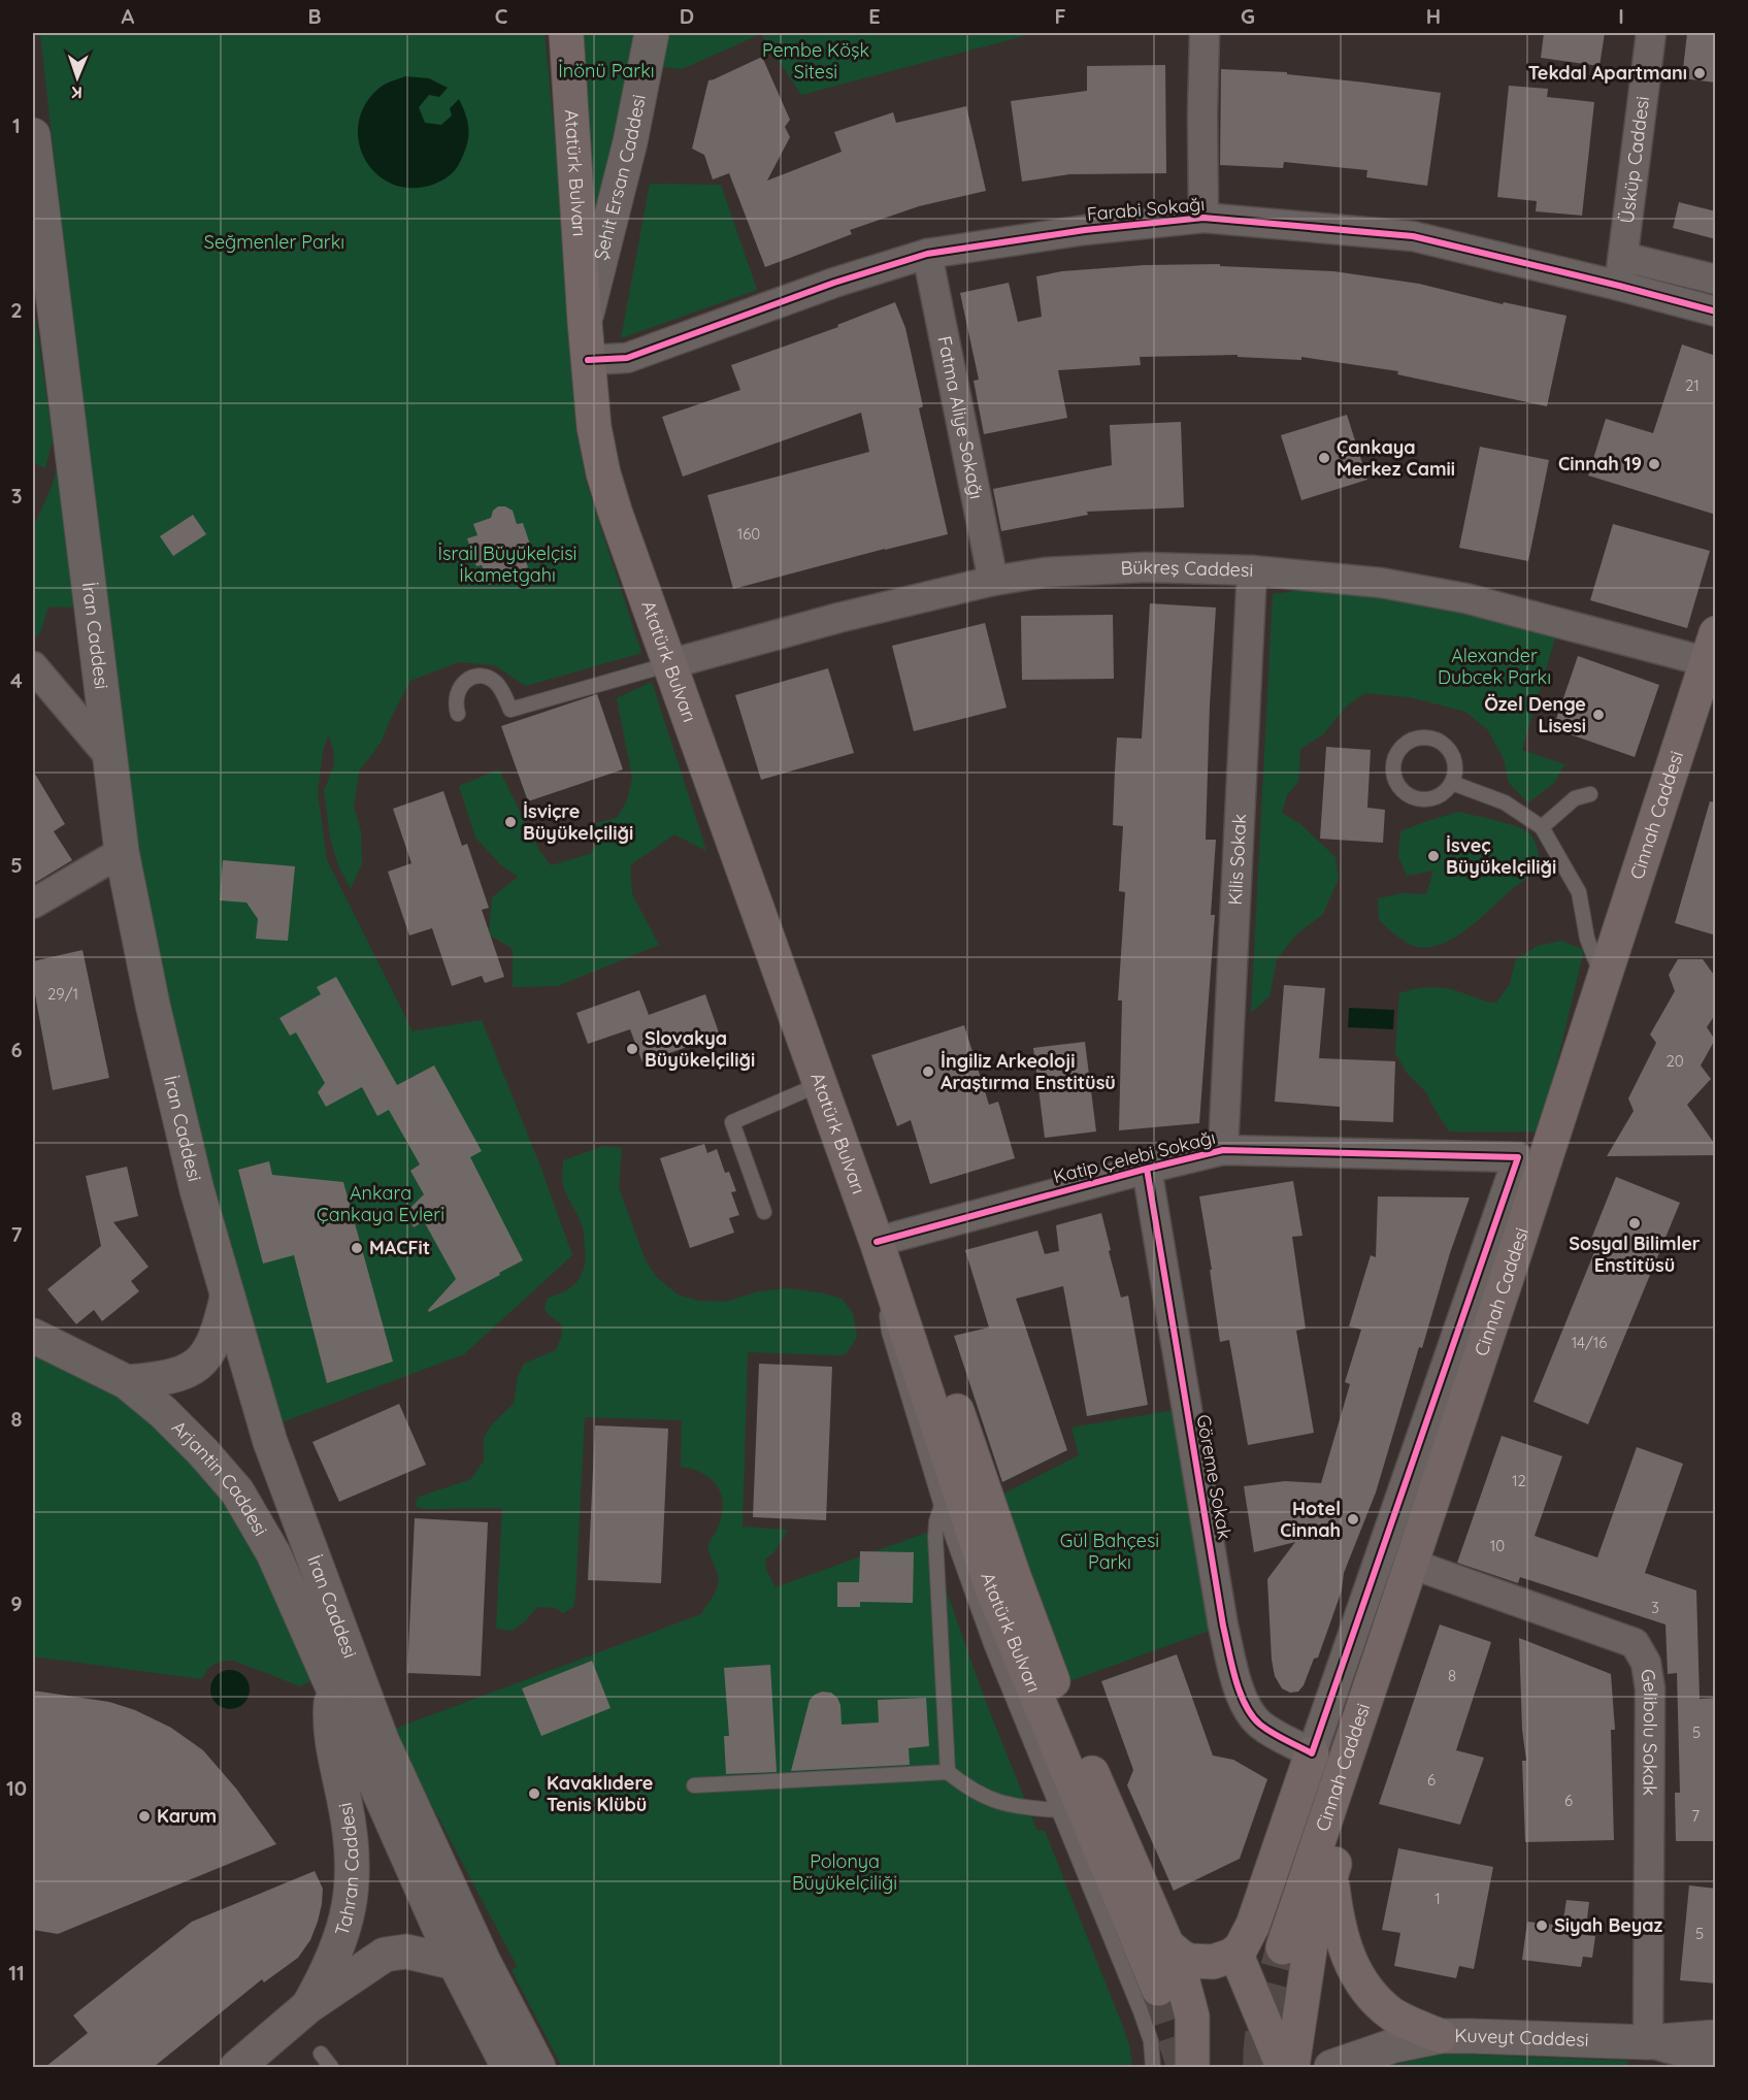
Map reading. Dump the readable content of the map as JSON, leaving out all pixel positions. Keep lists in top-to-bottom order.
{
  "streets": {
    "main road": [
      "Atatürk Bulvarı",
      "Şehit Ersan Caddesi",
      "İran Caddesi",
      "Cinnah Caddesi",
      "Arjantin Caddesi",
      "Tahran Caddesi",
      "Kuveyt Caddesi"
    ],
    "street": [
      "Üsküp Caddesi",
      "Farabi Sokağı",
      "Fatma Aliye Sokağı",
      "Bükreş Caddesi",
      "Kilis Sokak",
      "Katip Çelebi Sokağı",
      "Göreme Sokak",
      "Gelibolu Sokak"
    ]
  },
  "crossings": [
    ["Üsküp Caddesi", "Farabi Sokağı"],
    ["Atatürk Bulvarı", "Şehit Ersan Caddesi"],
    ["Atatürk Bulvarı", "Farabi Sokağı"],
    ["Atatürk Bulvarı", "Bükreş Caddesi"],
    ["Atatürk Bulvarı", "Katip Çelebi Sokağı"],
    ["Farabi Sokağı", "Fatma Aliye Sokağı"],
    ["Fatma Aliye Sokağı", "Bükreş Caddesi"],
    ["Bükreş Caddesi", "Cinnah Caddesi"],
    ["Bükreş Caddesi", "Kilis Sokak"],
    ["İran Caddesi", "Arjantin Caddesi"],
    ["İran Caddesi", "Tahran Caddesi"],
    ["Kilis Sokak", "Katip Çelebi Sokağı"],
    ["Katip Çelebi Sokağı", "Göreme Sokak"],
    ["Arjantin Caddesi", "Tahran Caddesi"],
    ["Gelibolu Sokak", "Kuveyt Caddesi"]
  ],
  "parks": [
    "Pembe Köşk Sitesi",
    "İnönü Parkı",
    "Seğmenler Parkı",
    "İsrail Büyükelçisi İkametgahı",
    "Alexander Dubcek Parkı",
    "Ankara Çankaya Evleri",
    "Gül Bahçesi Parkı",
    "Polonya Büyükelçiliği"
  ],
  "places": [
    "Tekdal Apartmanı",
    "Çankaya Merkez Camii",
    "Cinnah 19",
    "Özel Denge Lisesi",
    "İsviçre Büyükelçiliği",
    "İsveç Büyükelçiliği",
    "Slovakya Büyükelçiliği",
    "İngiliz Arkeoloji Araştırma Enstitüsü",
    "Sosyal Bilimler Enstitüsü",
    "MACFit",
    "Hotel Cinnah",
    "Kavaklıdere Tenis Klübü",
    "Karum",
    "Siyah Beyaz"
  ],
  "house_numbers": [
    "21",
    "160",
    "29/1",
    "20",
    "14/16",
    "12",
    "10",
    "3",
    "8",
    "5",
    "6",
    "6",
    "7",
    "1",
    "5"
  ],
  "north": "bottom",
  "grid": {
    "columns": [
      "A",
      "B",
      "C",
      "D",
      "E",
      "F",
      "G",
      "H",
      "I"
    ],
    "rows": [
      "1",
      "2",
      "3",
      "4",
      "5",
      "6",
      "7",
      "8",
      "9",
      "10",
      "11"
    ]
  }
}
